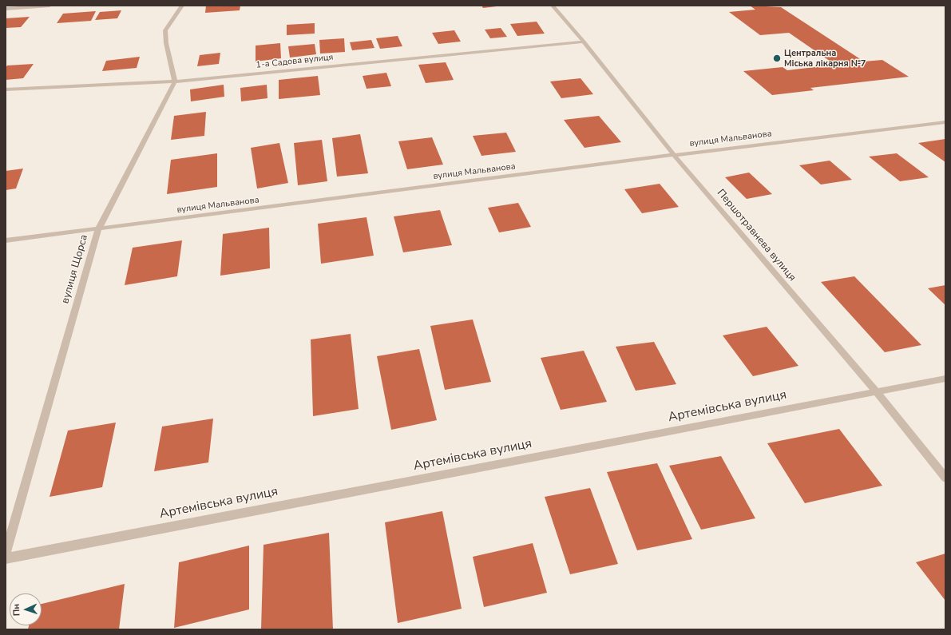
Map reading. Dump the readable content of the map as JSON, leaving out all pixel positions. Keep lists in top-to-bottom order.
{
  "streets": {
    "street": [
      "1-а Садова вулиця",
      "вулиця Мальванова",
      "Першотравнева вулиця",
      "вулиця Щорса",
      "Артемівська вулиця"
    ]
  },
  "crossings": [
    ["1-а Садова вулиця", "Першотравнева вулиця"],
    ["1-а Садова вулиця", "вулиця Щорса"],
    ["вулиця Мальванова", "Першотравнева вулиця"],
    ["вулиця Мальванова", "вулиця Щорса"],
    ["Першотравнева вулиця", "Артемівська вулиця"]
  ],
  "places": ["Центральна Міська лікарня №7"],
  "north": "left"
}
